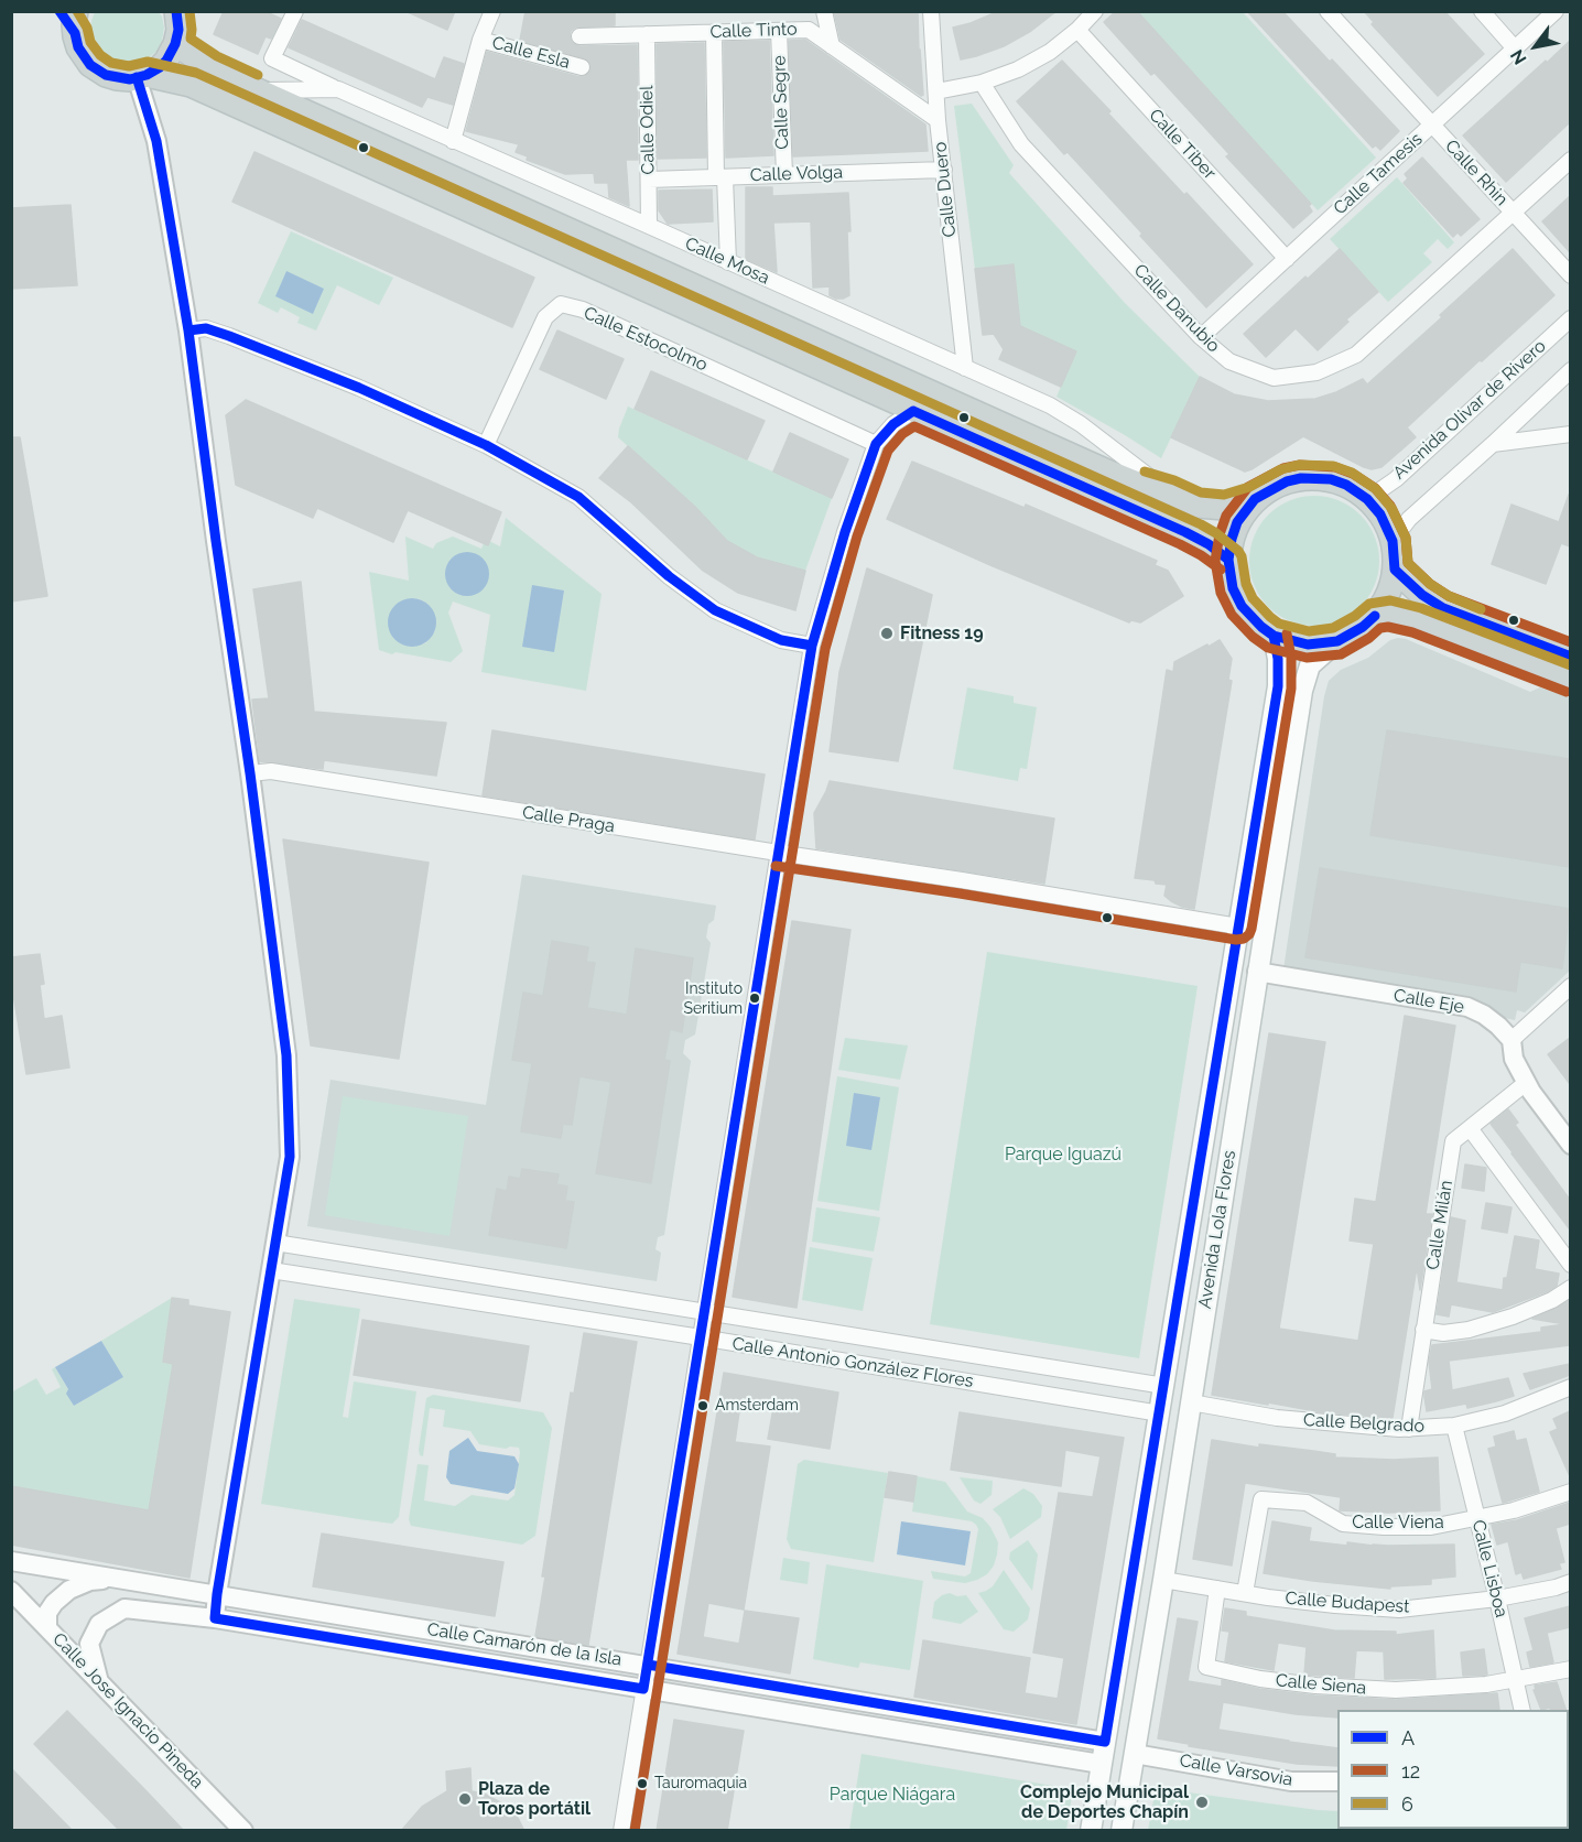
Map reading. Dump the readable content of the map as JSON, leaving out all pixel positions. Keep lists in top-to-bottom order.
{
  "streets": {
    "main road": ["Avenida Lola Flores"],
    "street": [
      "Calle Tinto",
      "Calle Esla",
      "Calle Segre",
      "Calle Odiel",
      "Calle Tíber",
      "Calle Rhin",
      "Calle Volga",
      "Calle Tamesis",
      "Calle Duero",
      "Calle Mosa",
      "Calle Danubio",
      "Calle Estocolmo",
      "Avenida Olivar de Rivero",
      "Calle Praga",
      "Calle Eje",
      "Calle Milán",
      "Calle Antonio González Flores",
      "Calle Belgrado",
      "Calle Viena",
      "Calle Lisboa",
      "Calle Budapest",
      "Calle Camarón de la Isla",
      "Calle Siena",
      "Calle Jose Ignacio Pineda",
      "Calle Varsovia"
    ]
  },
  "crossings": [
    ["Calle Tinto", "Calle Segre"],
    ["Calle Tinto", "Calle Odiel"],
    ["Calle Tinto", "Calle Duero"],
    ["Calle Esla", "Calle Mosa"],
    ["Calle Segre", "Calle Volga"],
    ["Calle Odiel", "Calle Volga"],
    ["Calle Odiel", "Calle Mosa"],
    ["Calle Tíber", "Calle Tamesis"],
    ["Calle Rhin", "Calle Tamesis"],
    ["Calle Rhin", "Calle Danubio"],
    ["Calle Volga", "Calle Duero"],
    ["Calle Tamesis", "Calle Danubio"],
    ["Calle Duero", "Calle Mosa"],
    ["Avenida Olivar de Rivero", "Avenida Lola Flores"],
    ["Calle Praga", "Avenida Lola Flores"],
    ["Calle Eje", "Avenida Lola Flores"],
    ["Calle Milán", "Calle Belgrado"],
    ["Avenida Lola Flores", "Calle Antonio González Flores"],
    ["Avenida Lola Flores", "Calle Belgrado"],
    ["Avenida Lola Flores", "Calle Budapest"],
    ["Avenida Lola Flores", "Calle Camarón de la Isla"],
    ["Avenida Lola Flores", "Calle Varsovia"],
    ["Calle Belgrado", "Calle Lisboa"],
    ["Calle Viena", "Calle Lisboa"],
    ["Calle Viena", "Calle Budapest"],
    ["Calle Lisboa", "Calle Budapest"],
    ["Calle Lisboa", "Calle Siena"],
    ["Calle Budapest", "Calle Siena"],
    ["Calle Camarón de la Isla", "Calle Jose Ignacio Pineda"]
  ],
  "parks": ["Parque Iguazú", "Parque Niágara"],
  "places": [
    "Fitness 19",
    "Instituto Seritium",
    "Amsterdam",
    "Tauromaquia",
    "Plaza de Toros portátil",
    "Complejo Municipal de Deportes Chapín"
  ],
  "lines": ["transit line A", "transit line 6", "transit line 12"],
  "legend": ["A", "12", "6"],
  "north": "bottom left"
}
